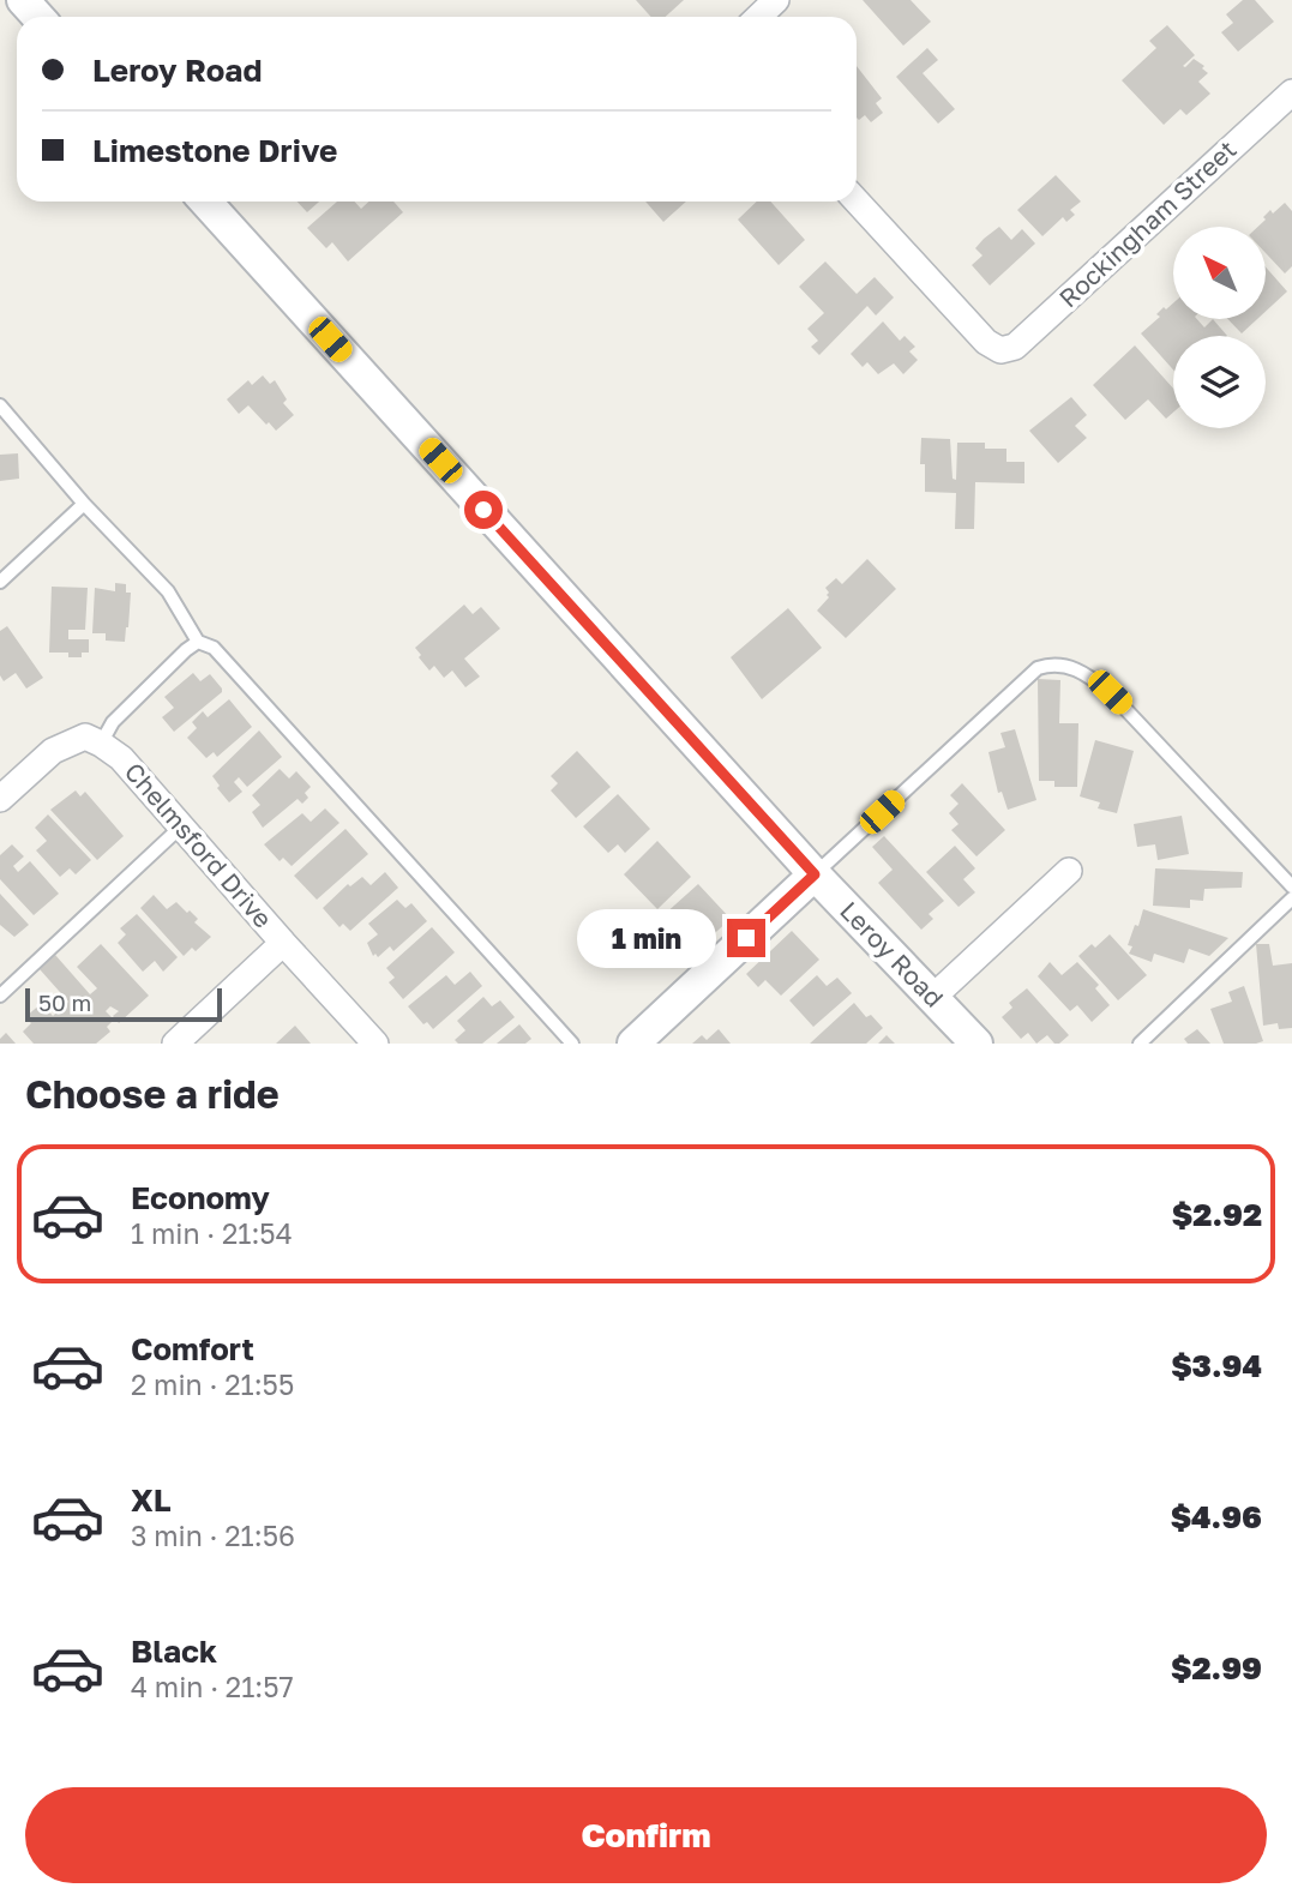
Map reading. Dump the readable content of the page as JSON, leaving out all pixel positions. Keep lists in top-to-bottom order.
{
  "streets": {
    "street": ["Rockingham Street", "Chelmsford Drive", "Leroy Road"]
  },
  "scale_bar": "50 m",
  "north": "top left",
  "page": {
    "banner": ["Leroy Road", "Limestone Drive"],
    "bubble": "1 min",
    "scale": "50 m",
    "heading": "Choose a ride",
    "list": [
      {
        "name": "Economy",
        "note": "1 min · 21:54",
        "value": "$2.92"
      },
      {
        "name": "Comfort",
        "note": "2 min · 21:55",
        "value": "$3.94"
      },
      {
        "name": "XL",
        "note": "3 min · 21:56",
        "value": "$4.96"
      },
      {
        "name": "Black",
        "note": "4 min · 21:57",
        "value": "$2.99"
      }
    ],
    "buttons": "Confirm"
  }
}
